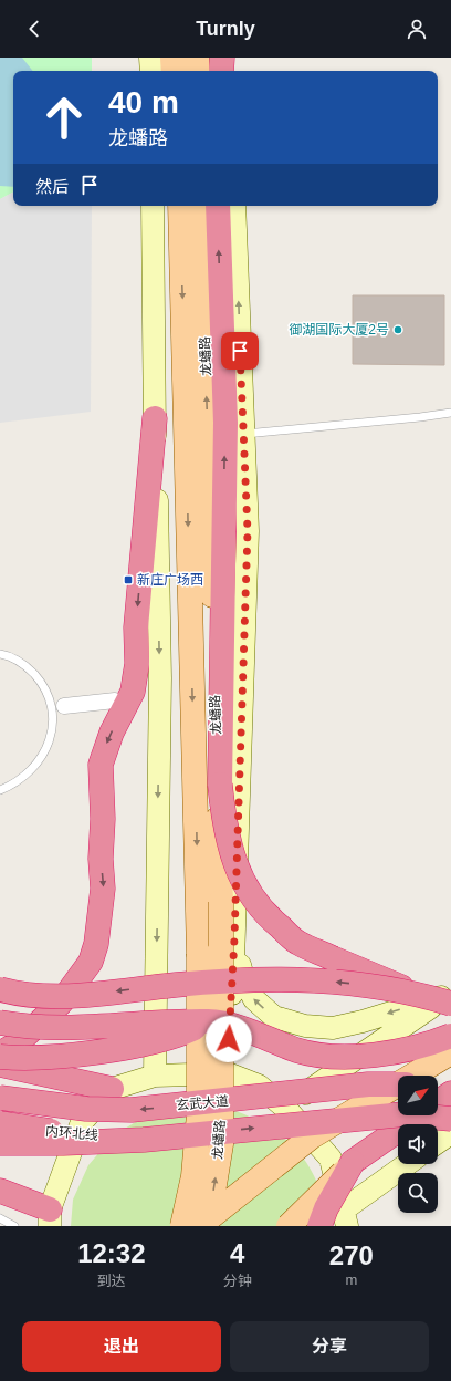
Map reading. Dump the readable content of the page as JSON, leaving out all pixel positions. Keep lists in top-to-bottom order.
{
  "streets": {
    "highway": ["玄武大道", "内环北线"],
    "main road": ["龙蟠路"]
  },
  "places": {
    "other": ["御湖国际大厦2号"],
    "transit": ["新庄广场西"]
  },
  "north": "top right",
  "page": {
    "header": "Turnly",
    "turn": ["40 m", "龙蟠路"],
    "then": "然后",
    "eta": [
      "12:32",
      "到达",
      "4",
      "分钟",
      "270",
      "m"
    ],
    "buttons": ["退出", "分享"]
  }
}
